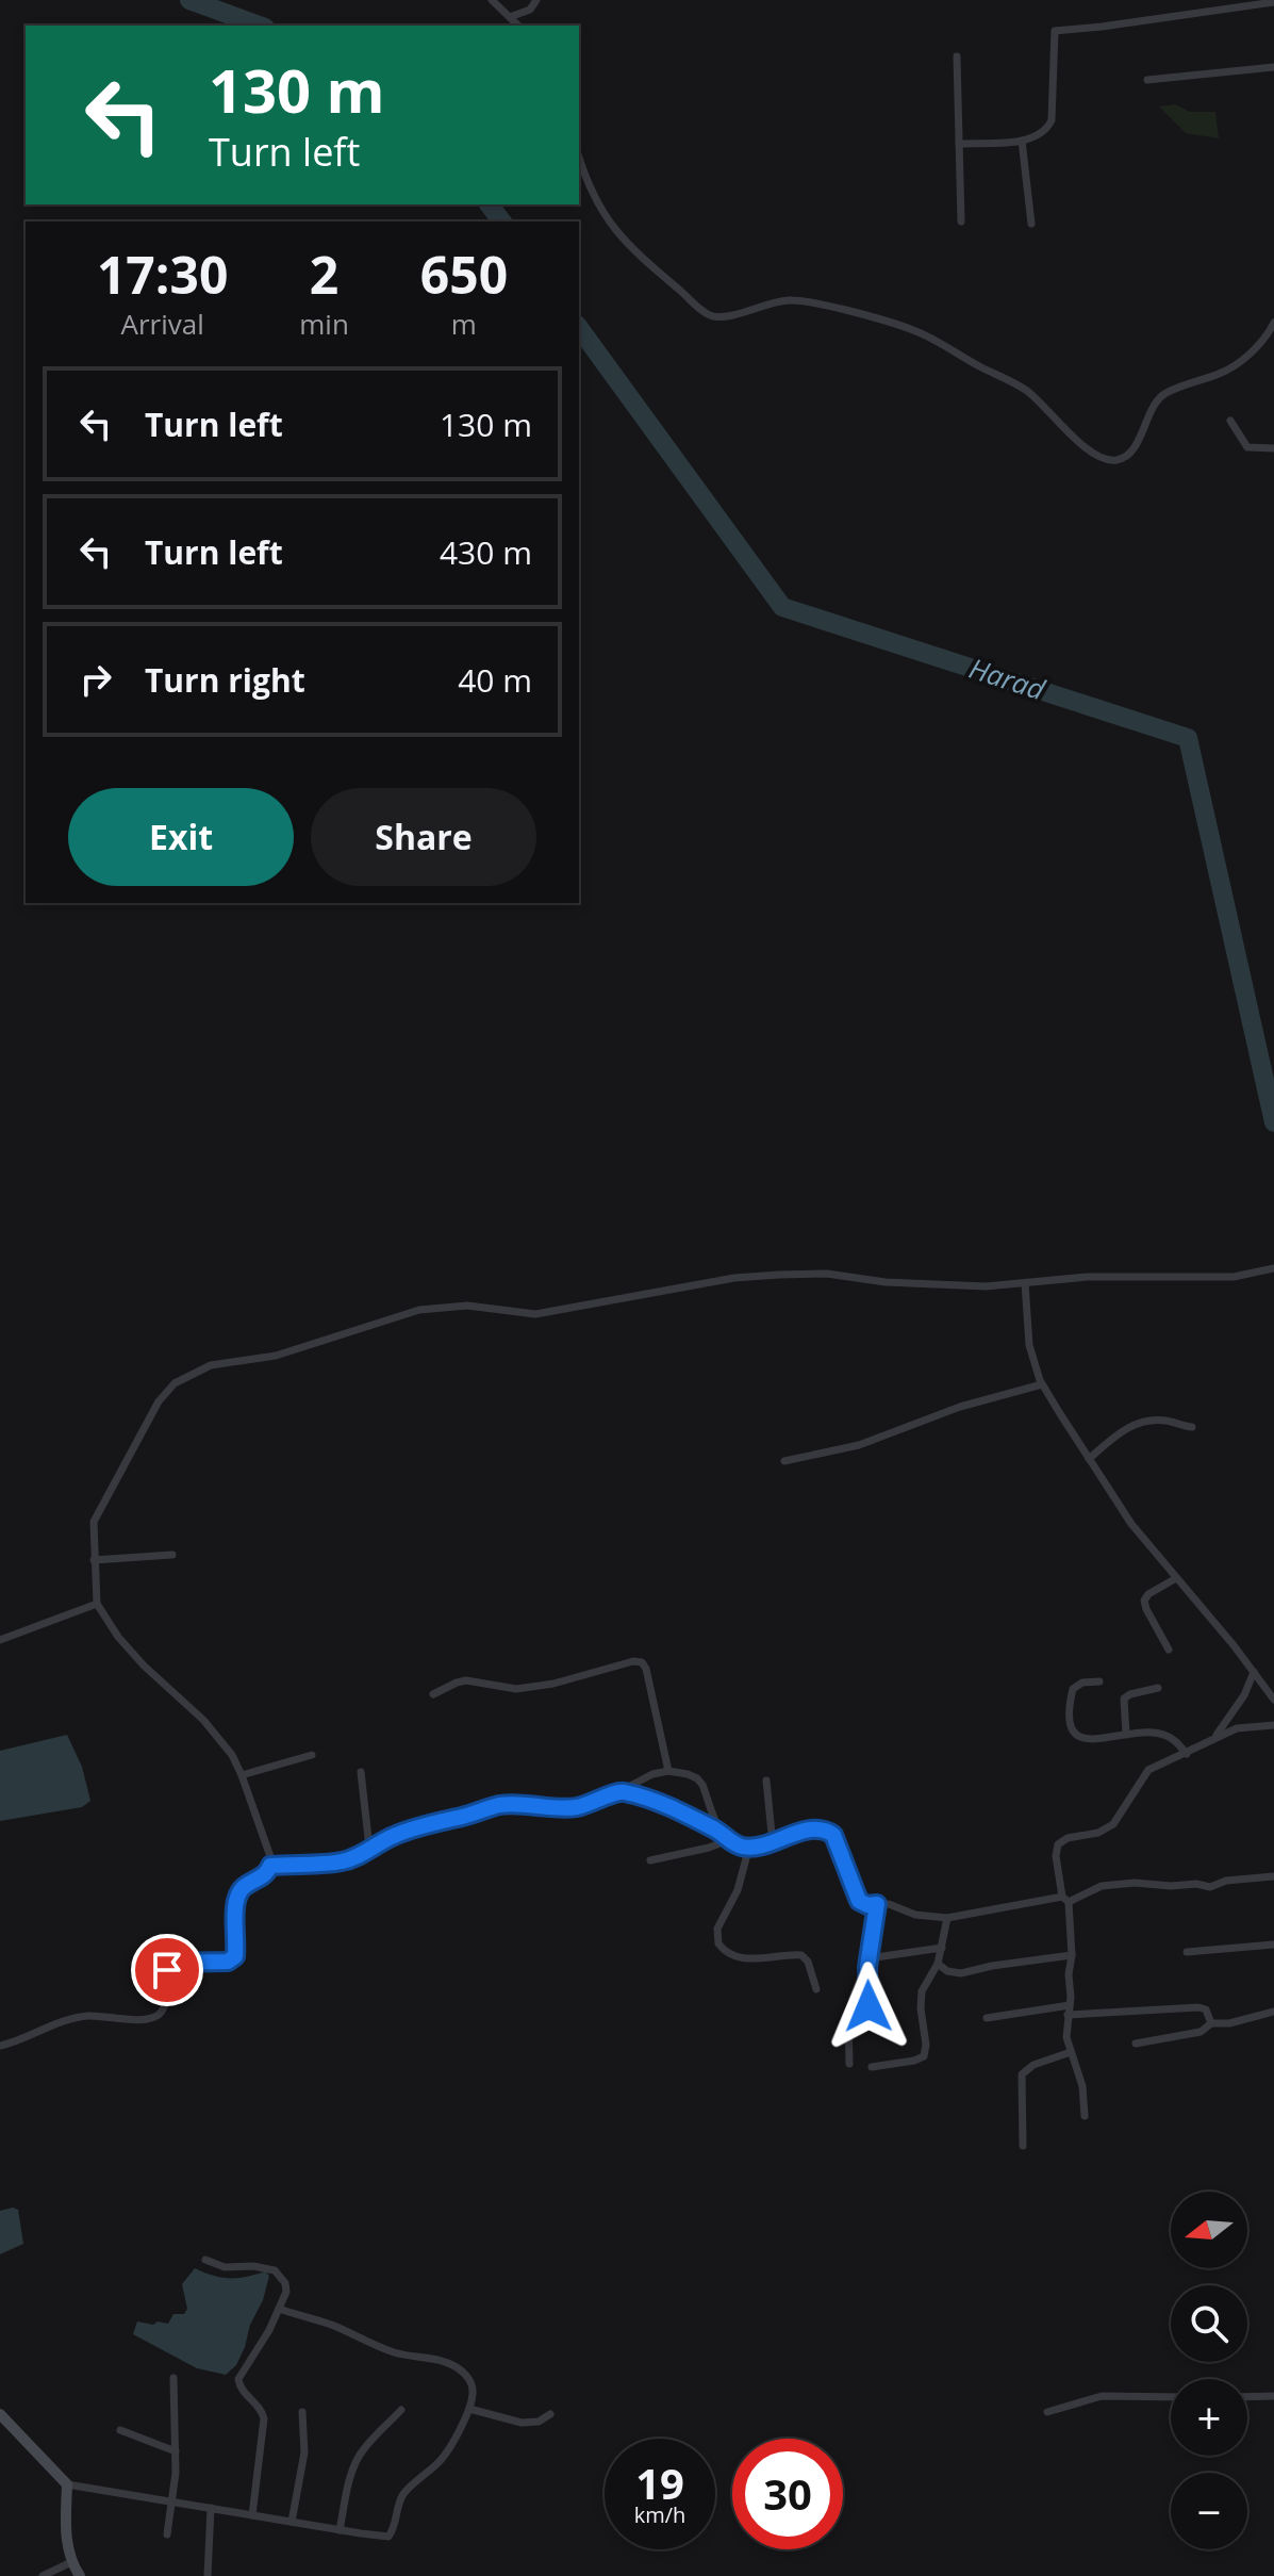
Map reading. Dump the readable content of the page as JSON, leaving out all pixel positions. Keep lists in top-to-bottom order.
{
  "water": ["Harad"],
  "north": "left",
  "page": {
    "turn": ["130 m", "Turn left"],
    "eta": [
      "17:30",
      "Arrival",
      "2",
      "min",
      "650",
      "m"
    ],
    "list": [
      {
        "name": "Turn left",
        "value": "130 m"
      },
      {
        "name": "Turn left",
        "value": "430 m"
      },
      {
        "name": "Turn right",
        "value": "40 m"
      }
    ],
    "buttons": ["Exit", "Share"],
    "map_buttons": ["+", "−"],
    "speed": "19 km/h",
    "limit": "30"
  }
}
